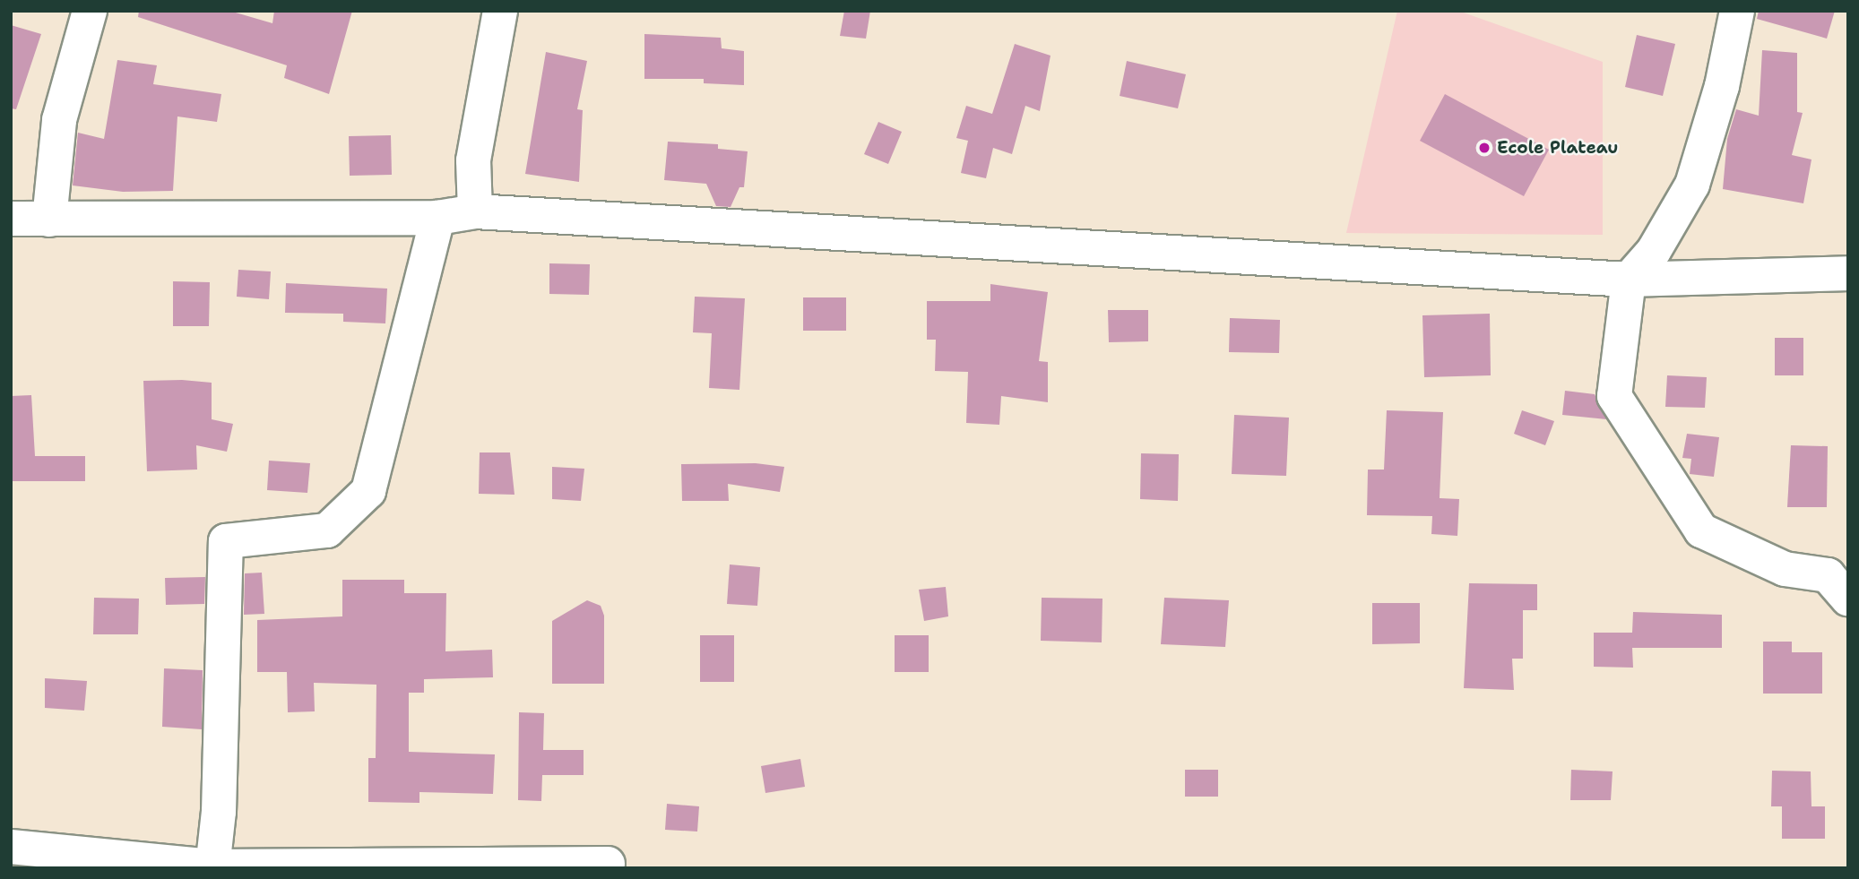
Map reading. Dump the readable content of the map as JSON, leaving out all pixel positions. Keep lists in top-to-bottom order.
{
  "places": ["Ecole Plateau"]
}
